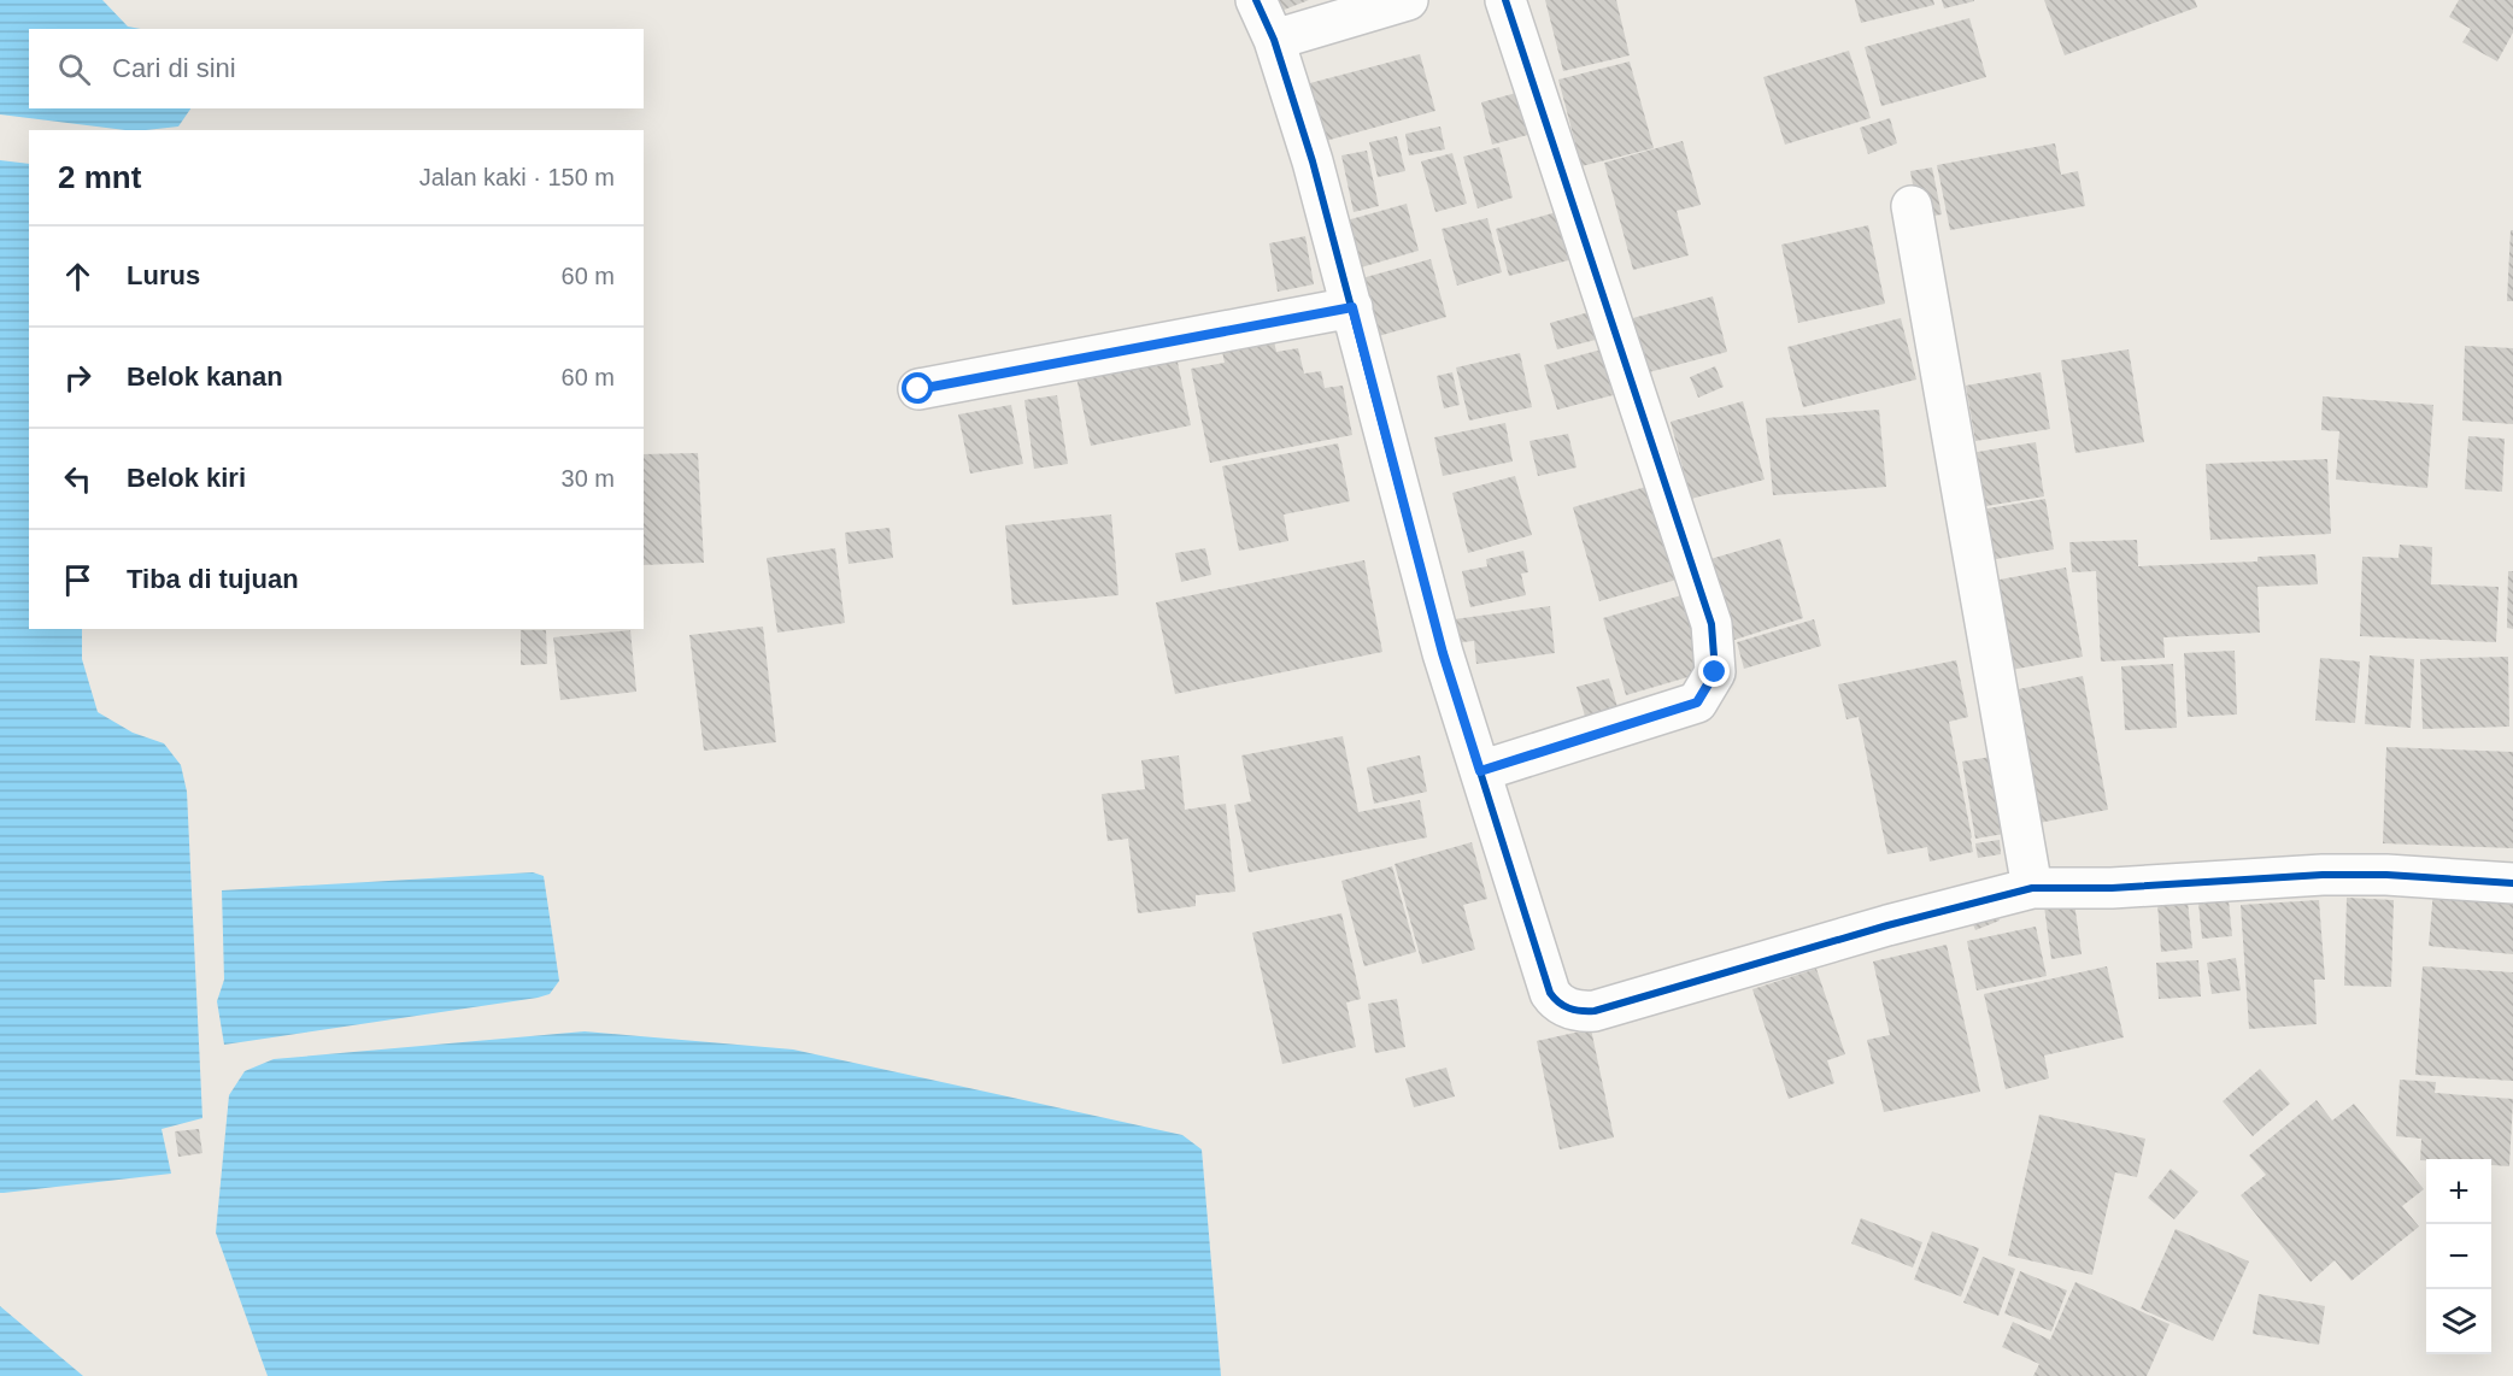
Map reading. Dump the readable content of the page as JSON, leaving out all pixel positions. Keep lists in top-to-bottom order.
{
  "page": {
    "search": "Cari di sini",
    "heading": ["2 mnt", "Jalan kaki · 150 m"],
    "list": [
      ["Lurus", "60 m"],
      ["Belok kanan", "60 m"],
      ["Belok kiri", "30 m"],
      "Tiba di tujuan"
    ],
    "map_buttons": ["+", "−"]
  }
}
